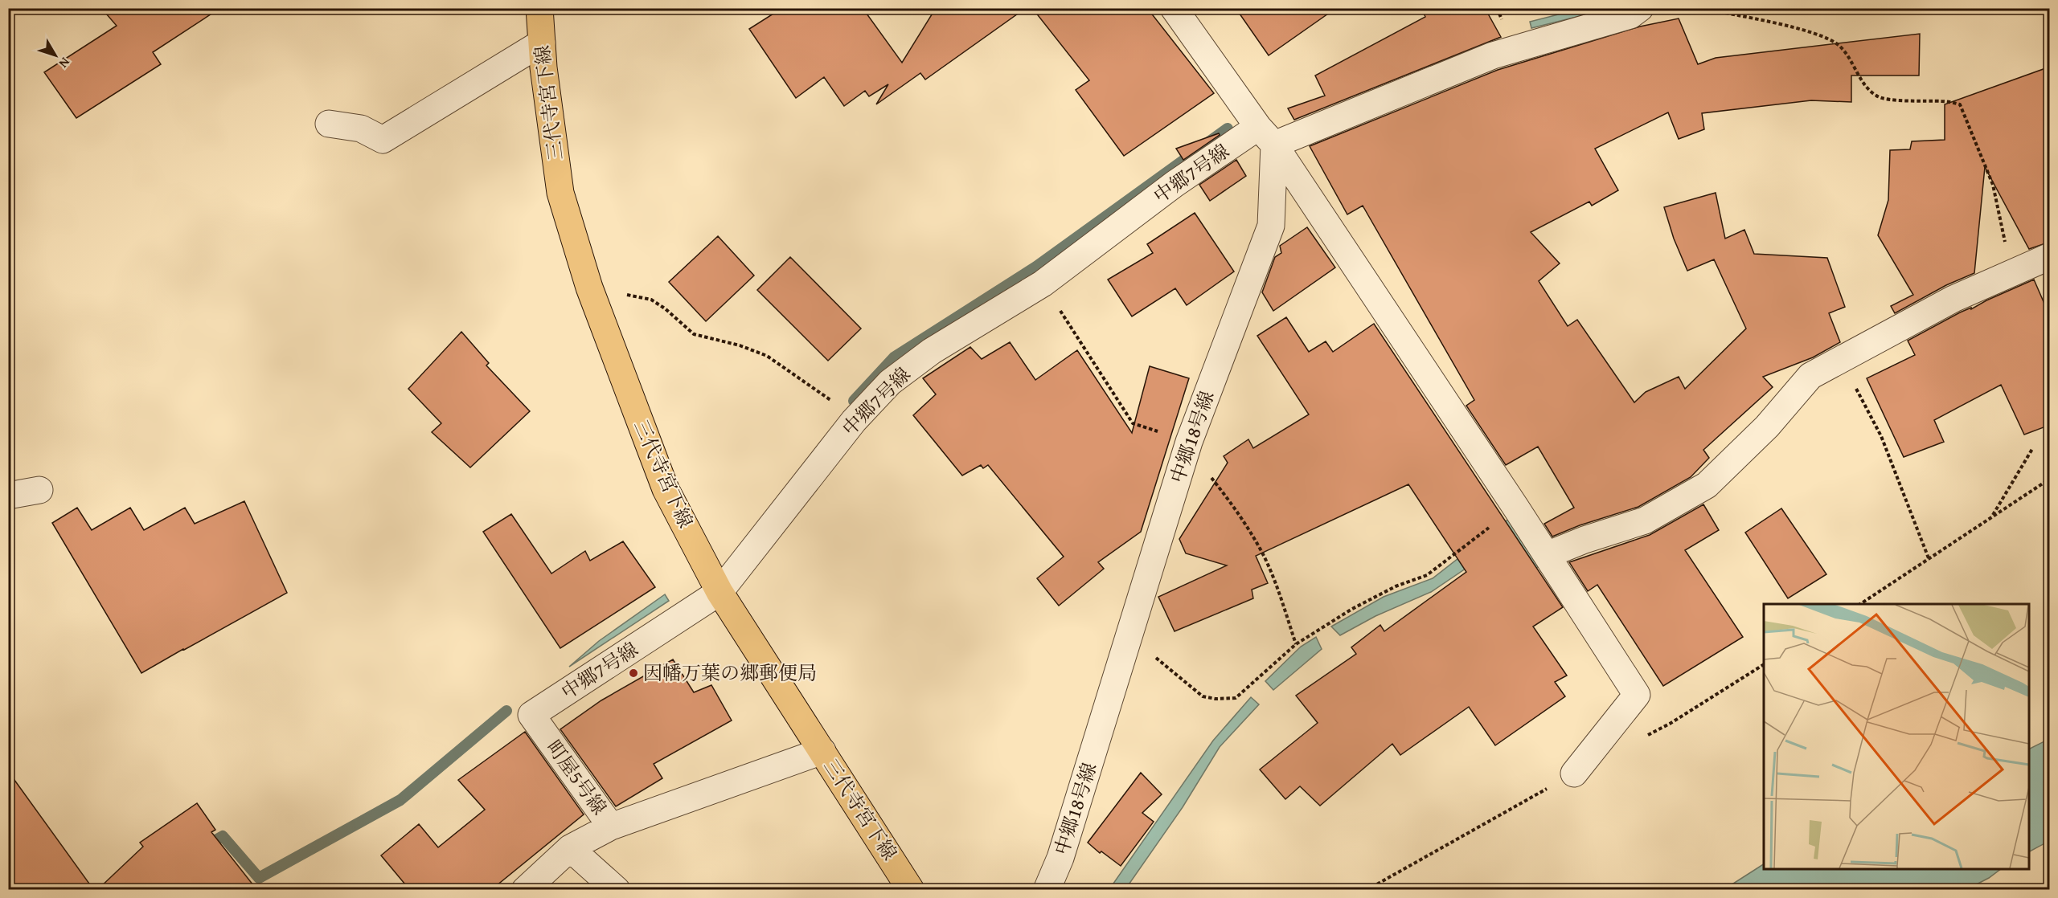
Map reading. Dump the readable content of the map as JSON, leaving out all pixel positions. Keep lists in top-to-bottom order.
{
  "streets": {
    "main road": ["三代寺宮下線"],
    "street": ["中郷7号線", "中郷18号線", "町屋5号線"]
  },
  "crossings": [
    ["三代寺宮下線", "中郷7号線"],
    ["中郷7号線", "中郷18号線"],
    ["中郷7号線", "町屋5号線"]
  ],
  "places": ["因幡万葉の郷郵便局"],
  "north": "bottom right"
}
